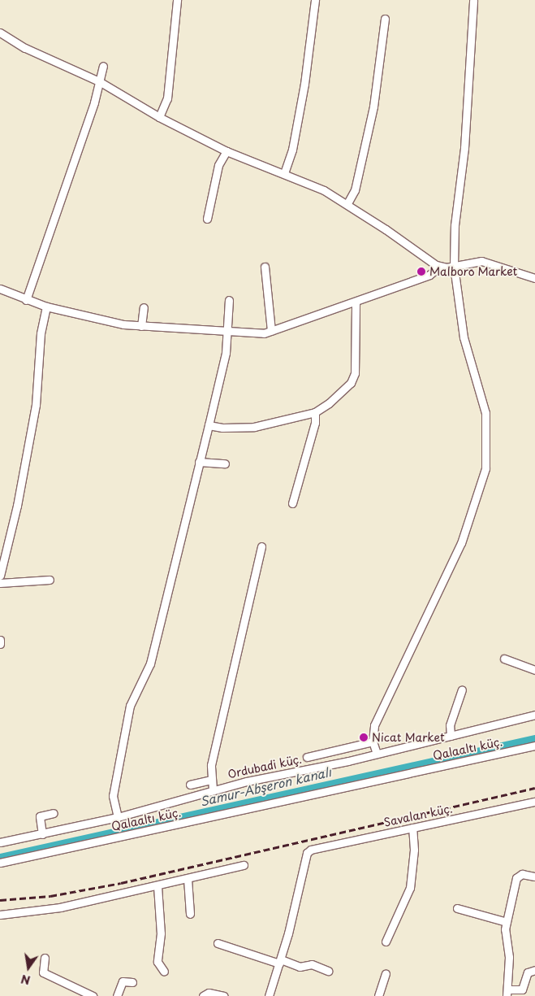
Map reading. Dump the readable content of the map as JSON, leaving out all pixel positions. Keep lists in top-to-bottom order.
{
  "streets": {
    "street": ["Qalaaltı küç.", "Ordubadi küç.", "Savalan küç."]
  },
  "water": ["Samur-Abşeron kanalı"],
  "places": ["Malboro Market", "Nicat Market"],
  "north": "bottom"
}
